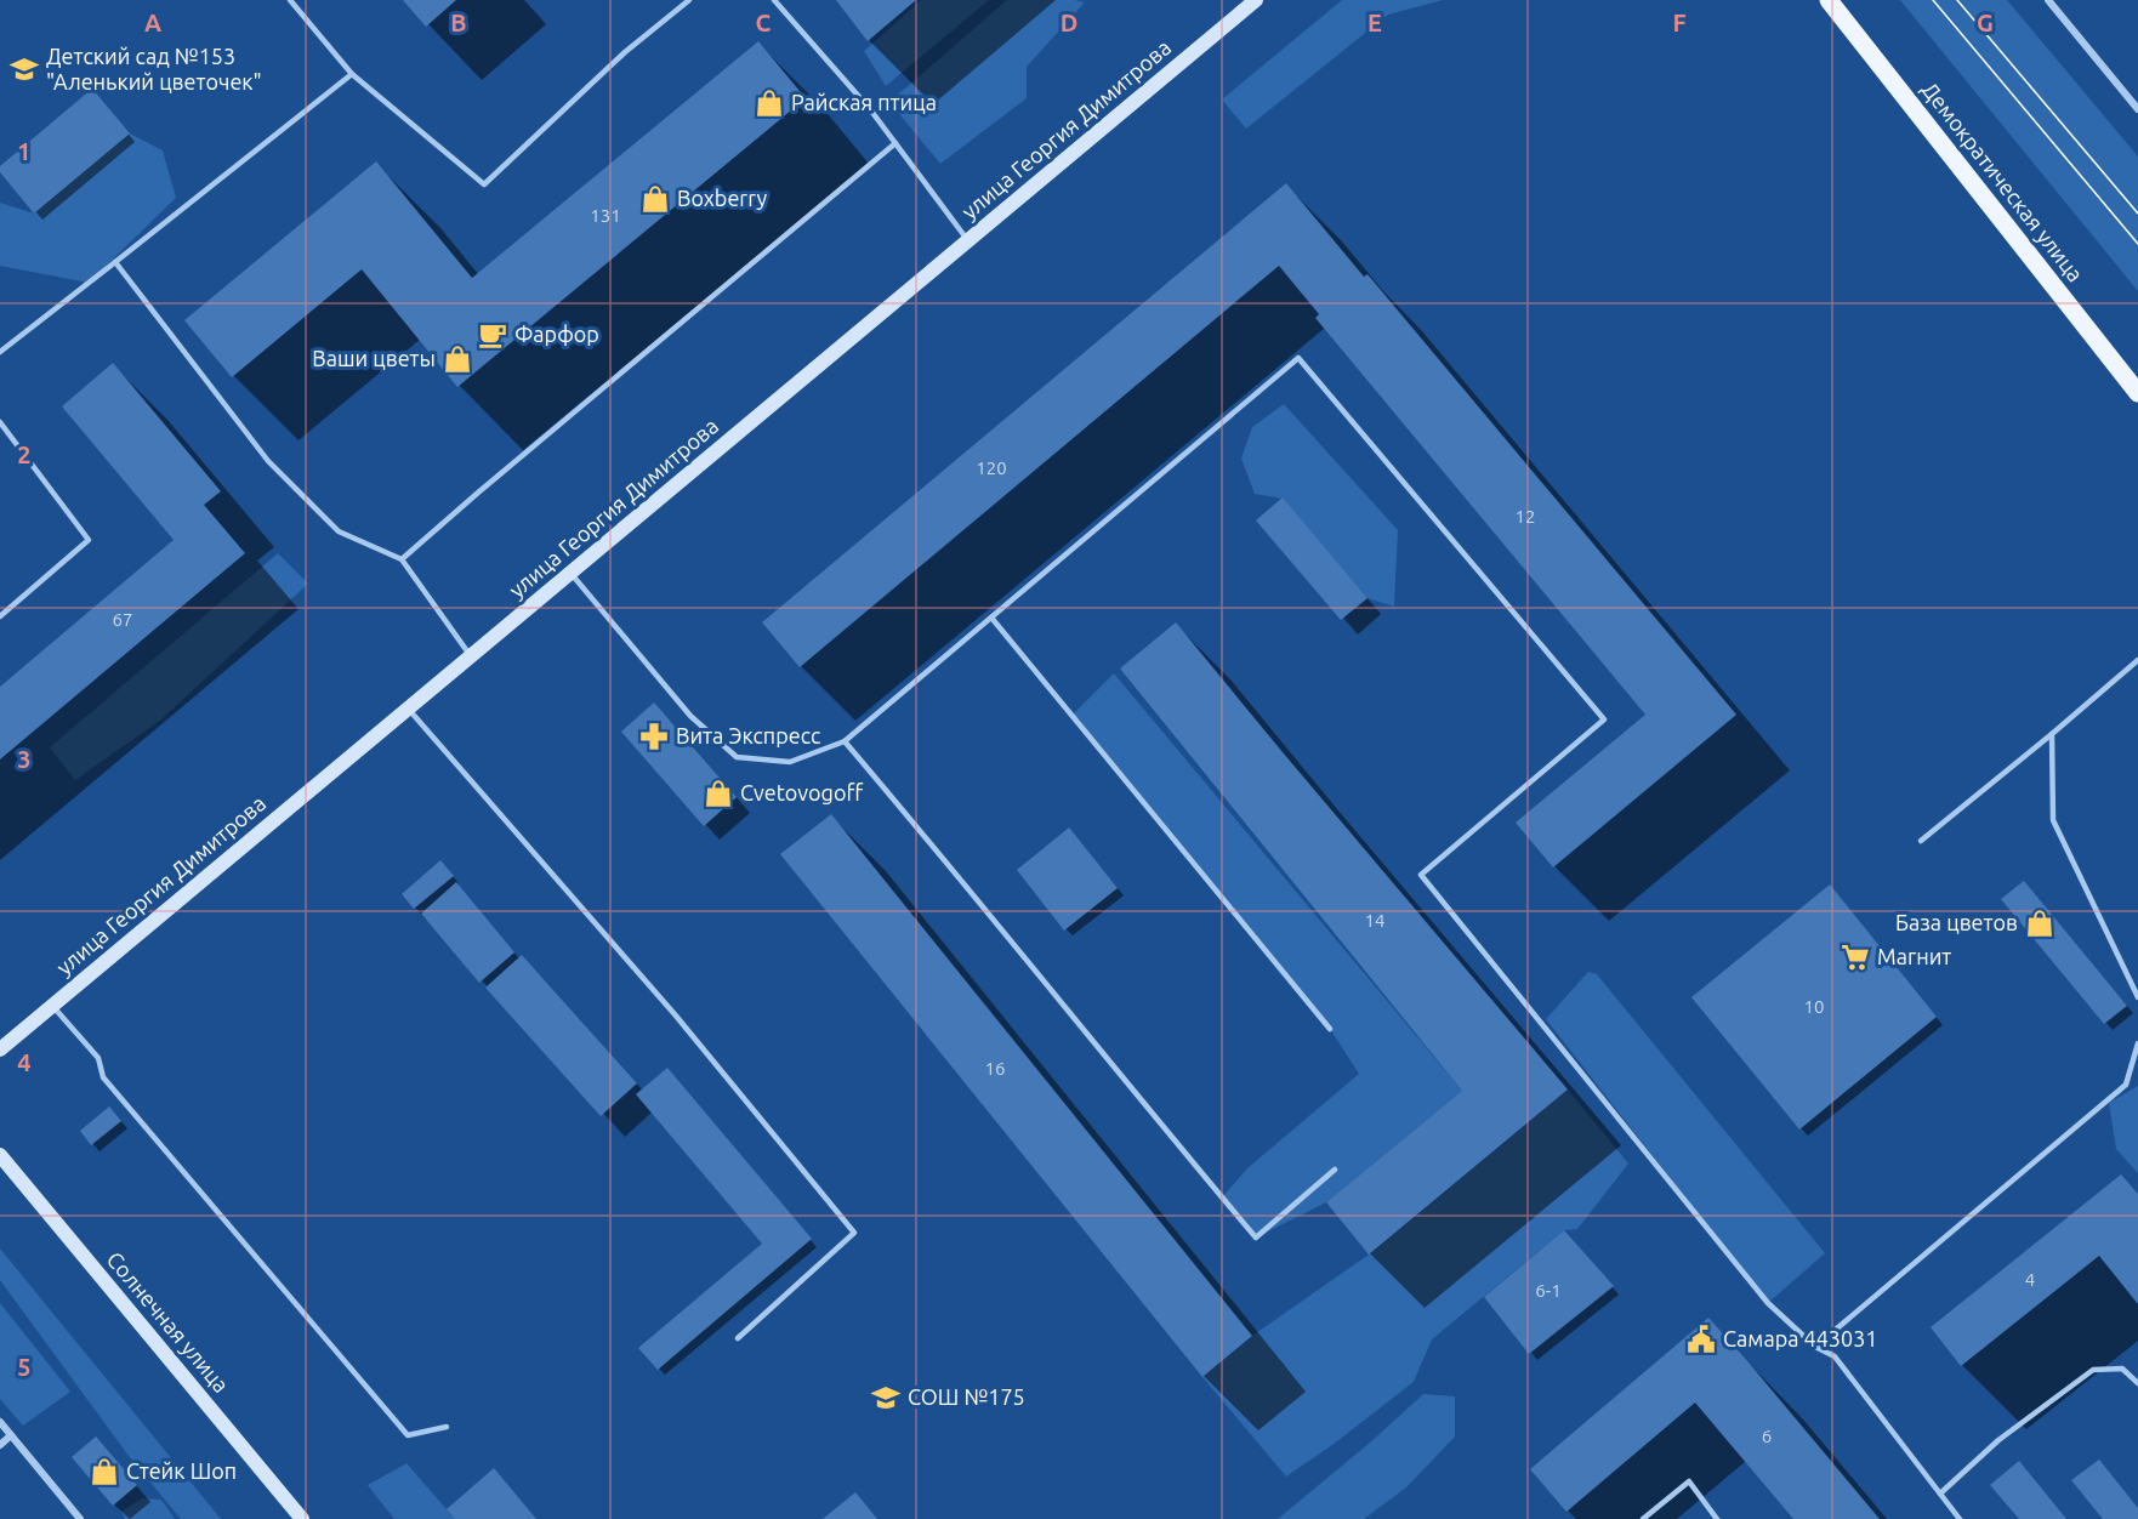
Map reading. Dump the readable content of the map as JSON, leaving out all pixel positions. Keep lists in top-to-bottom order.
{
  "streets": {
    "main road": ["улица Георгия Димитрова", "Демократическая улица", "Солнечная улица"]
  },
  "places": {
    "school or university": ["Детский сад №153 \"Аленький цветочек\"", "СОШ №175"],
    "shop": [
      "Райская птица",
      "Boxberry",
      "Ваши цветы",
      "Cvetovogoff",
      "База цветов",
      "Стейк Шоп"
    ],
    "cafe": ["Фарфор"],
    "pharmacy": ["Вита Экспресс"],
    "supermarket": ["Магнит"],
    "public building": ["Самара 443031"]
  },
  "house_numbers": [
    "131",
    "120",
    "12",
    "67",
    "14",
    "10",
    "16",
    "4",
    "6-1",
    "6"
  ],
  "grid": {
    "columns": [
      "A",
      "B",
      "C",
      "D",
      "E",
      "F",
      "G"
    ],
    "rows": [
      "1",
      "2",
      "3",
      "4",
      "5"
    ]
  }
}
